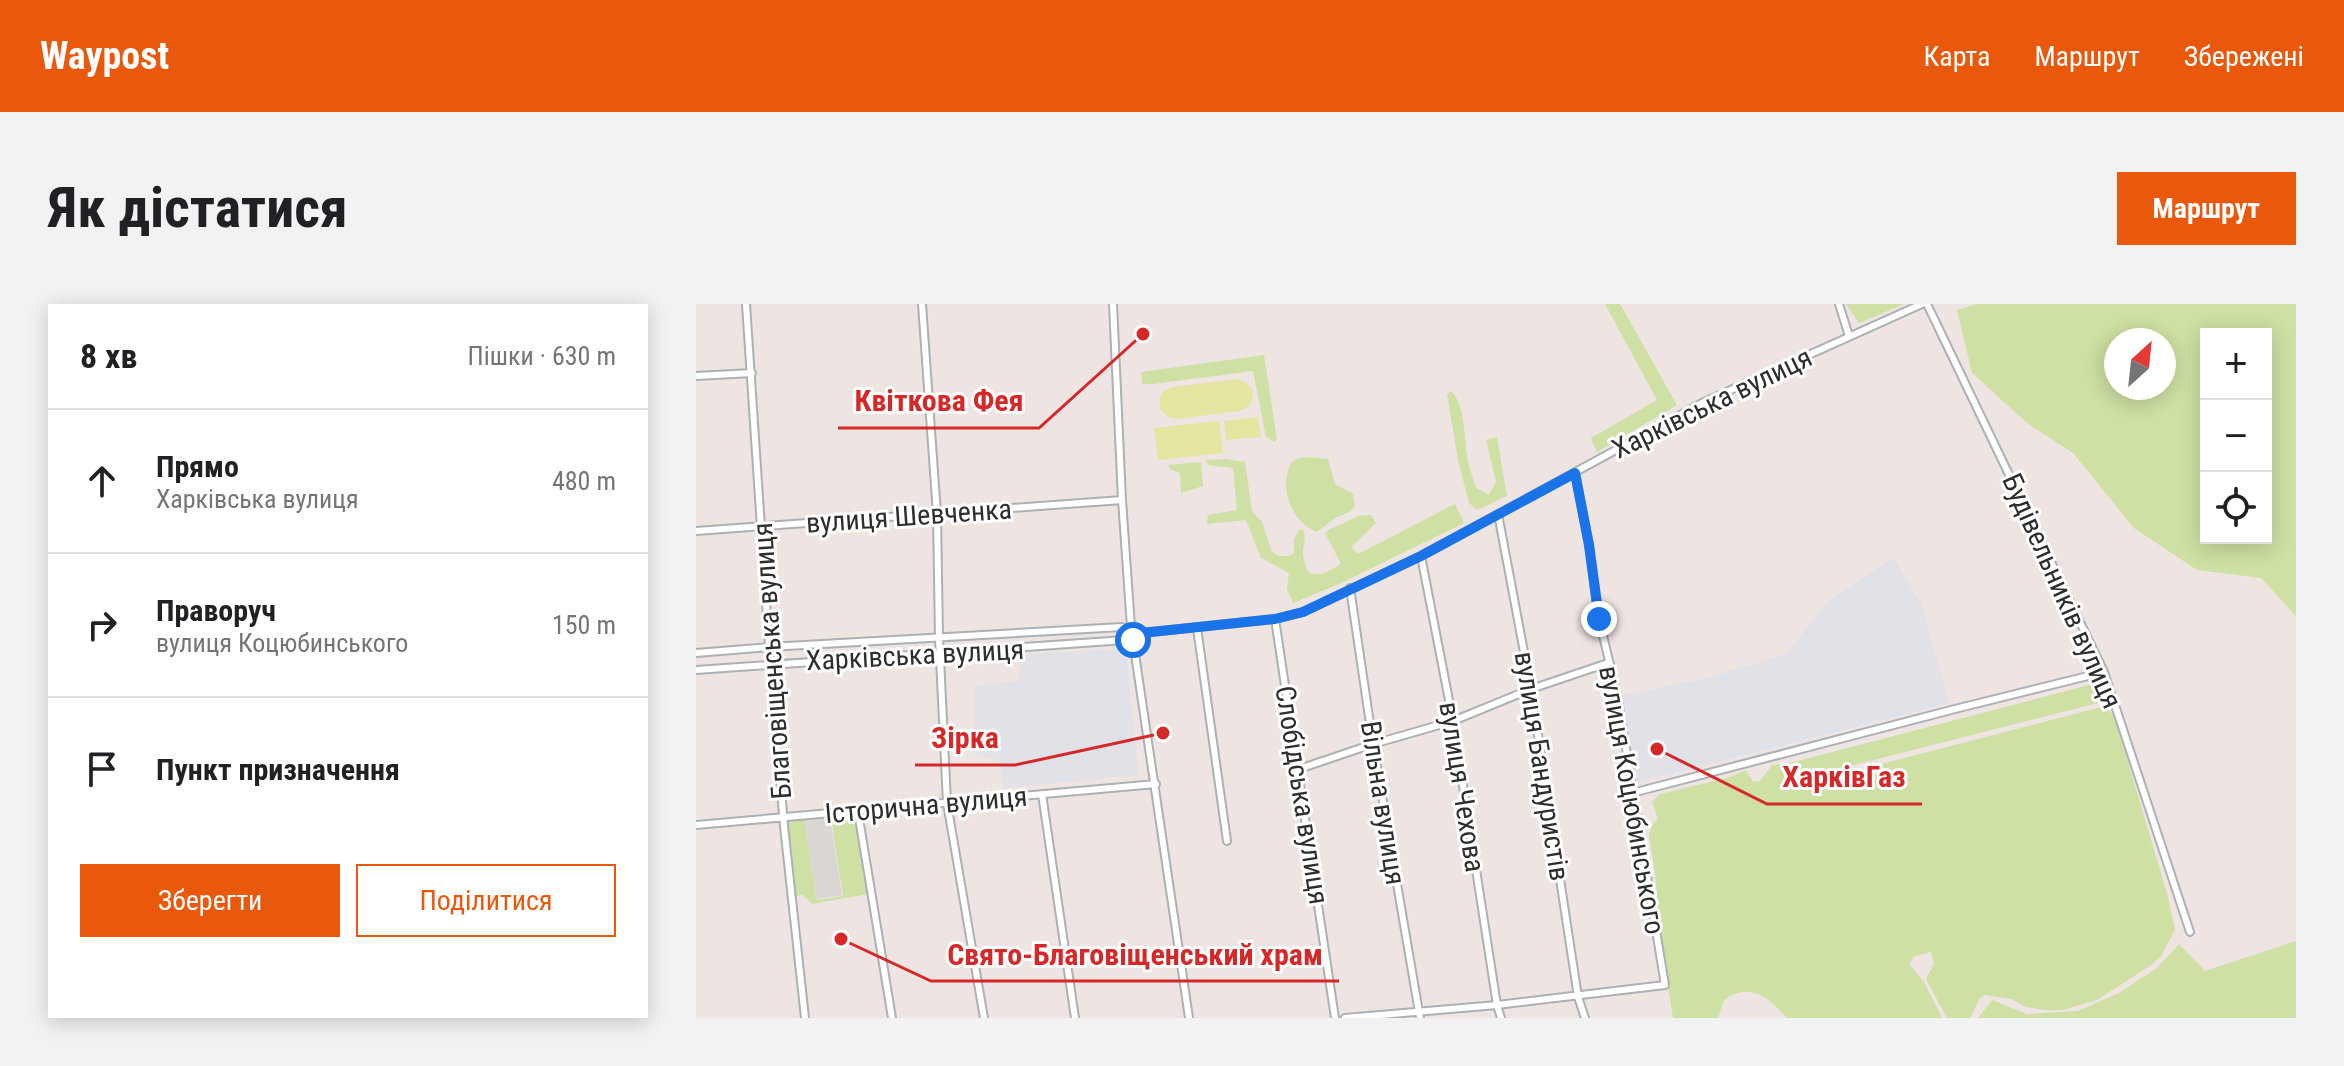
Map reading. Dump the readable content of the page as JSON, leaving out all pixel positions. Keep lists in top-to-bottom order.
{
  "streets": {
    "street": [
      "Харківська вулиця",
      "вулиця Шевченка",
      "Будівельників вулиця",
      "Благовіщенська вулиця",
      "вулиця Бандуристів",
      "вулиця Чехова",
      "Слобідська вулиця",
      "вулиця Коцюбинського",
      "Вільна вулиця",
      "Історична вулиця"
    ]
  },
  "crossings": [
    ["Харківська вулиця", "Будівельників вулиця"],
    ["Харківська вулиця", "Благовіщенська вулиця"],
    ["Харківська вулиця", "вулиця Бандуристів"],
    ["Харківська вулиця", "вулиця Чехова"],
    ["Харківська вулиця", "Слобідська вулиця"],
    ["Харківська вулиця", "вулиця Коцюбинського"],
    ["Харківська вулиця", "Вільна вулиця"],
    ["вулиця Шевченка", "Благовіщенська вулиця"],
    ["Благовіщенська вулиця", "Історична вулиця"],
    ["вулиця Бандуристів", "вулиця Коцюбинського"]
  ],
  "places": [
    "Квіткова Фея",
    "Зірка",
    "ХарківГаз",
    "Свято-Благовіщенський храм"
  ],
  "north": "top right",
  "page": {
    "header": "Waypost",
    "nav": ["Карта", "Маршрут", "Збережені"],
    "buttons": [
      "Маршрут",
      ["Зберегти", "Поділитися"]
    ],
    "title": "Як дістатися",
    "heading": ["8 хв", "Пішки · 630 m"],
    "map_buttons": ["+", "−"],
    "list": [
      ["Прямо", "Харківська вулиця", "480 m"],
      ["Праворуч", "вулиця Коцюбинського", "150 m"],
      "Пункт призначення"
    ]
  }
}
